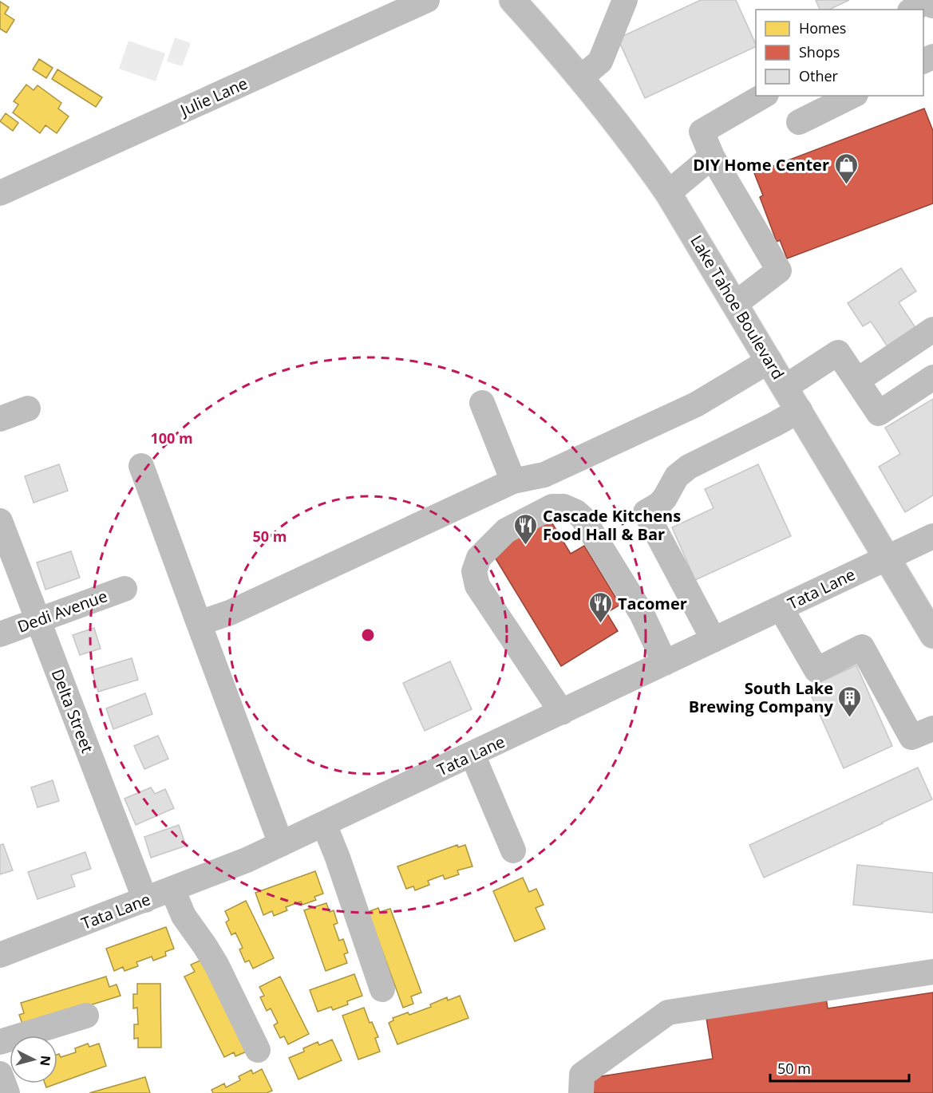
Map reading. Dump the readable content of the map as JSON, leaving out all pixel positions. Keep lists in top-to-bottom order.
{
  "streets": {
    "main road": ["Lake Tahoe Boulevard"],
    "street": [
      "Julie Lane",
      "Tata Lane",
      "Dedi Avenue",
      "Delta Street"
    ]
  },
  "crossings": [
    ["Lake Tahoe Boulevard", "Tata Lane"],
    ["Tata Lane", "Delta Street"],
    ["Dedi Avenue", "Delta Street"]
  ],
  "places": {
    "shop": ["DIY Home Center"],
    "restaurant": ["Cascade Kitchens Food Hall & Bar", "Tacomer"],
    "building": ["South Lake Brewing Company"]
  },
  "legend": ["Homes", "Shops", "Other"],
  "scale_bar": "50 m",
  "north": "right",
  "rings": ["100 m", "50 m"]
}
